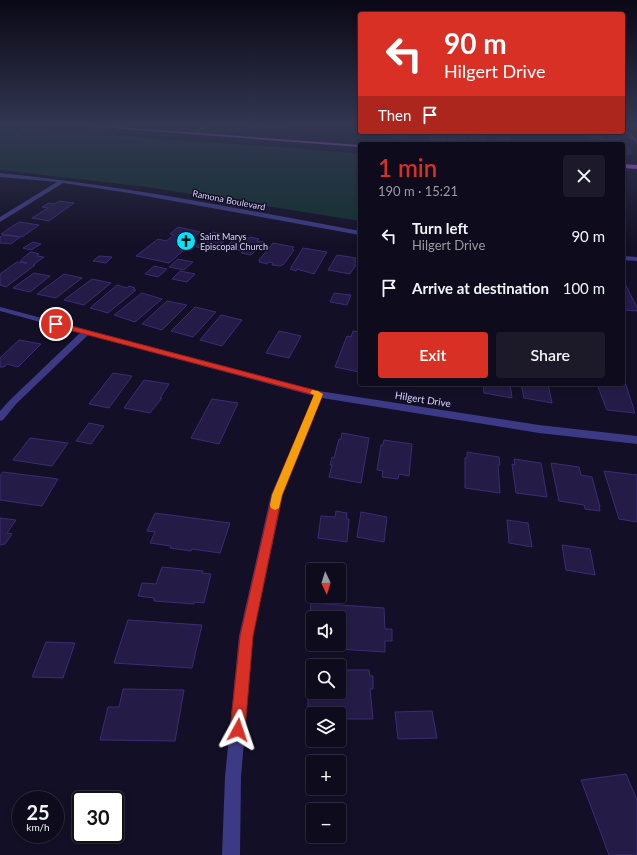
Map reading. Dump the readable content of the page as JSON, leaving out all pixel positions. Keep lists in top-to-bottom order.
{
  "streets": {
    "street": ["Ramona Boulevard", "Hilgert Drive"]
  },
  "places": {
    "church": ["Saint Marys Episcopal Church"]
  },
  "north": "bottom",
  "page": {
    "turn": ["90 m", "Hilgert Drive"],
    "then": "Then",
    "heading": ["1 min", "190 m · 15:21"],
    "list": [
      {
        "name": "Turn left",
        "note": "Hilgert Drive",
        "value": "90 m"
      },
      {
        "name": "Arrive at destination",
        "value": "100 m"
      }
    ],
    "buttons": ["Exit", "Share"],
    "map_buttons": ["+", "−"],
    "speed": "25 km/h",
    "limit": "30"
  }
}
